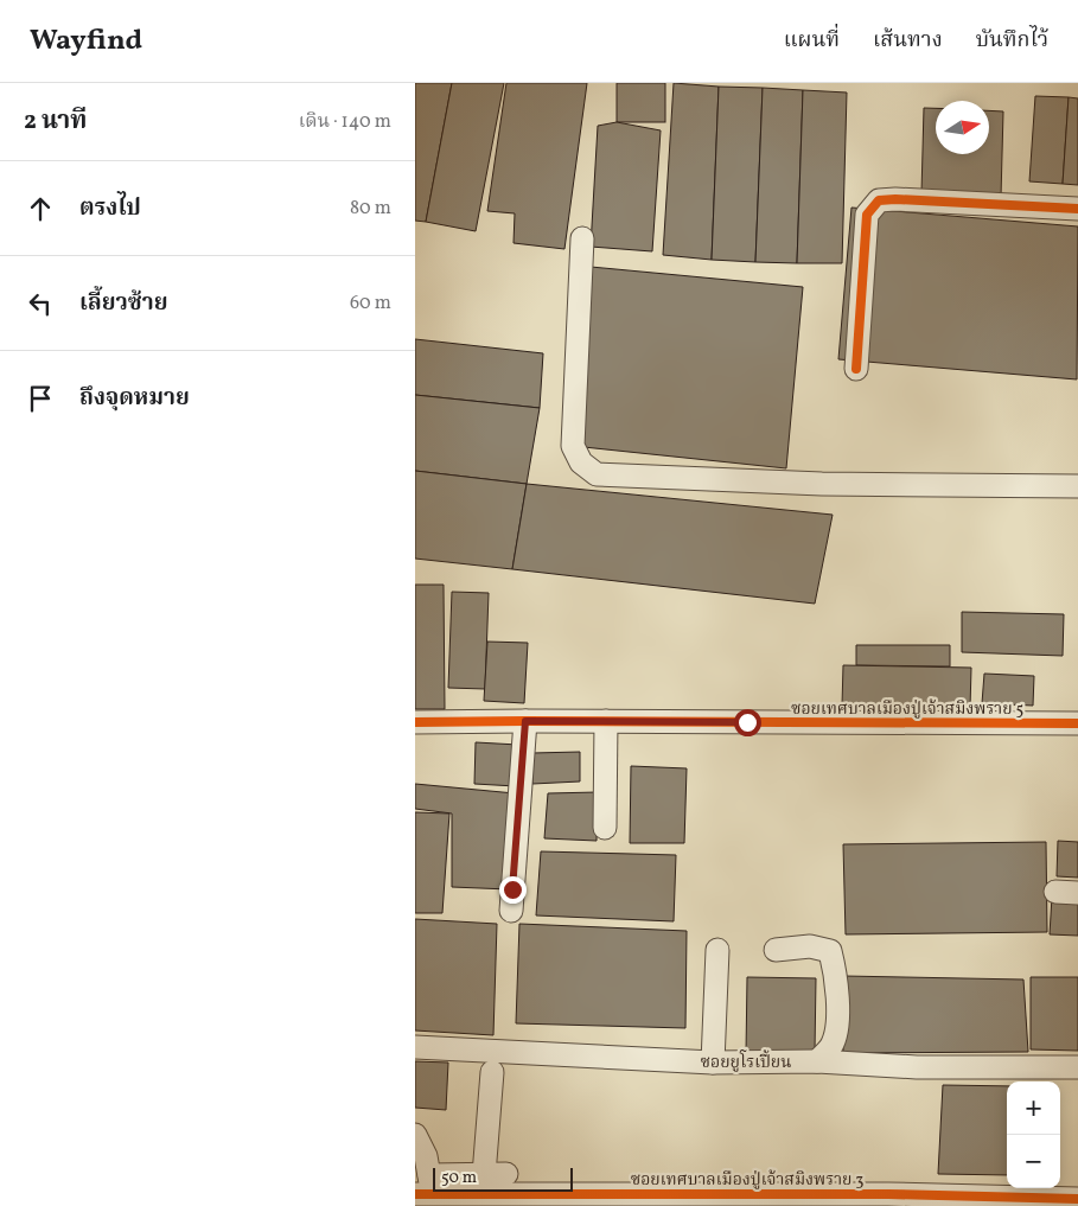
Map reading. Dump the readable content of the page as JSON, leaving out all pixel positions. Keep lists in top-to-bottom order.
{
  "streets": {
    "street": ["ซอยเทศบาลเมืองปู่เจ้าสมิงพราย 5", "ซอยยูโรเปี้ยน", "ซอยเทศบาลเมืองปู่เจ้าสมิงพราย 3"]
  },
  "scale_bar": "50 m",
  "north": "right",
  "page": {
    "header": "Wayfind",
    "nav": ["แผนที่", "เส้นทาง", "บันทึกไว้"],
    "heading": ["2 นาที", "เดิน · 140 m"],
    "list": [
      ["ตรงไป", "80 m"],
      ["เลี้ยวซ้าย", "60 m"],
      "ถึงจุดหมาย"
    ],
    "map_buttons": ["+", "−"],
    "scale": "50 m"
  }
}
